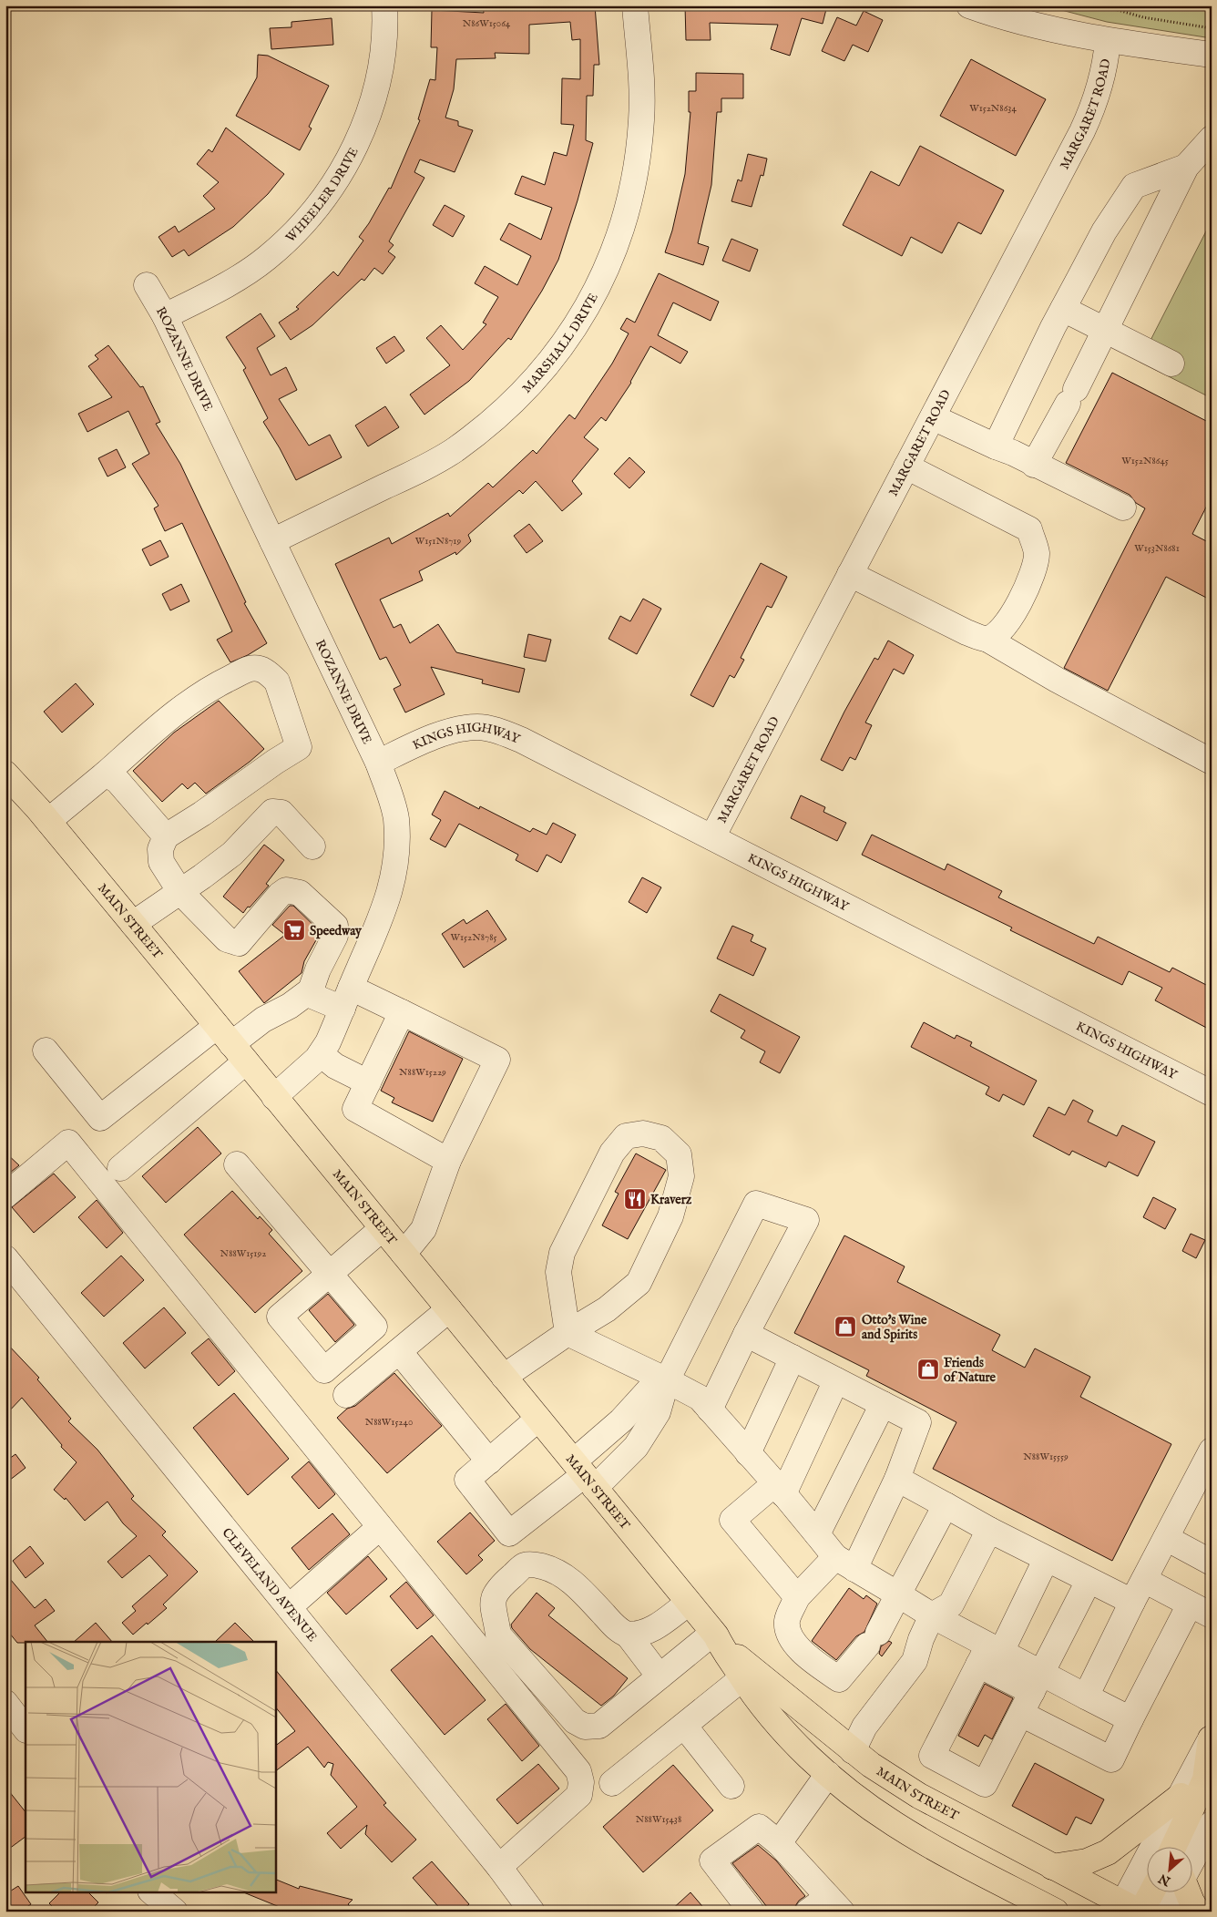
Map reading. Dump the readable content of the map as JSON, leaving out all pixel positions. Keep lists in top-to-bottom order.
{
  "streets": {
    "main road": ["MAIN STREET"],
    "street": [
      "MARGARET ROAD",
      "WHEELER DRIVE",
      "MARSHALL DRIVE",
      "ROZANNE DRIVE",
      "KINGS HIGHWAY",
      "CLEVELAND AVENUE"
    ]
  },
  "crossings": [
    ["MARGARET ROAD", "KINGS HIGHWAY"],
    ["WHEELER DRIVE", "ROZANNE DRIVE"],
    ["MARSHALL DRIVE", "ROZANNE DRIVE"],
    ["ROZANNE DRIVE", "KINGS HIGHWAY"],
    ["ROZANNE DRIVE", "MAIN STREET"]
  ],
  "places": {
    "supermarket": ["Speedway"],
    "restaurant": ["Kraverz"],
    "shop": ["Otto's Wine and Spirits", "Friends of Nature"]
  },
  "house_numbers": [
    "N86W15064",
    "W152N8634",
    "W152N8645",
    "W151N8719",
    "W153N8681",
    "W152N8785",
    "N88W15229",
    "N88W15192",
    "N88W15240",
    "N88W15559",
    "N88W15438"
  ],
  "north": "bottom left"
}
